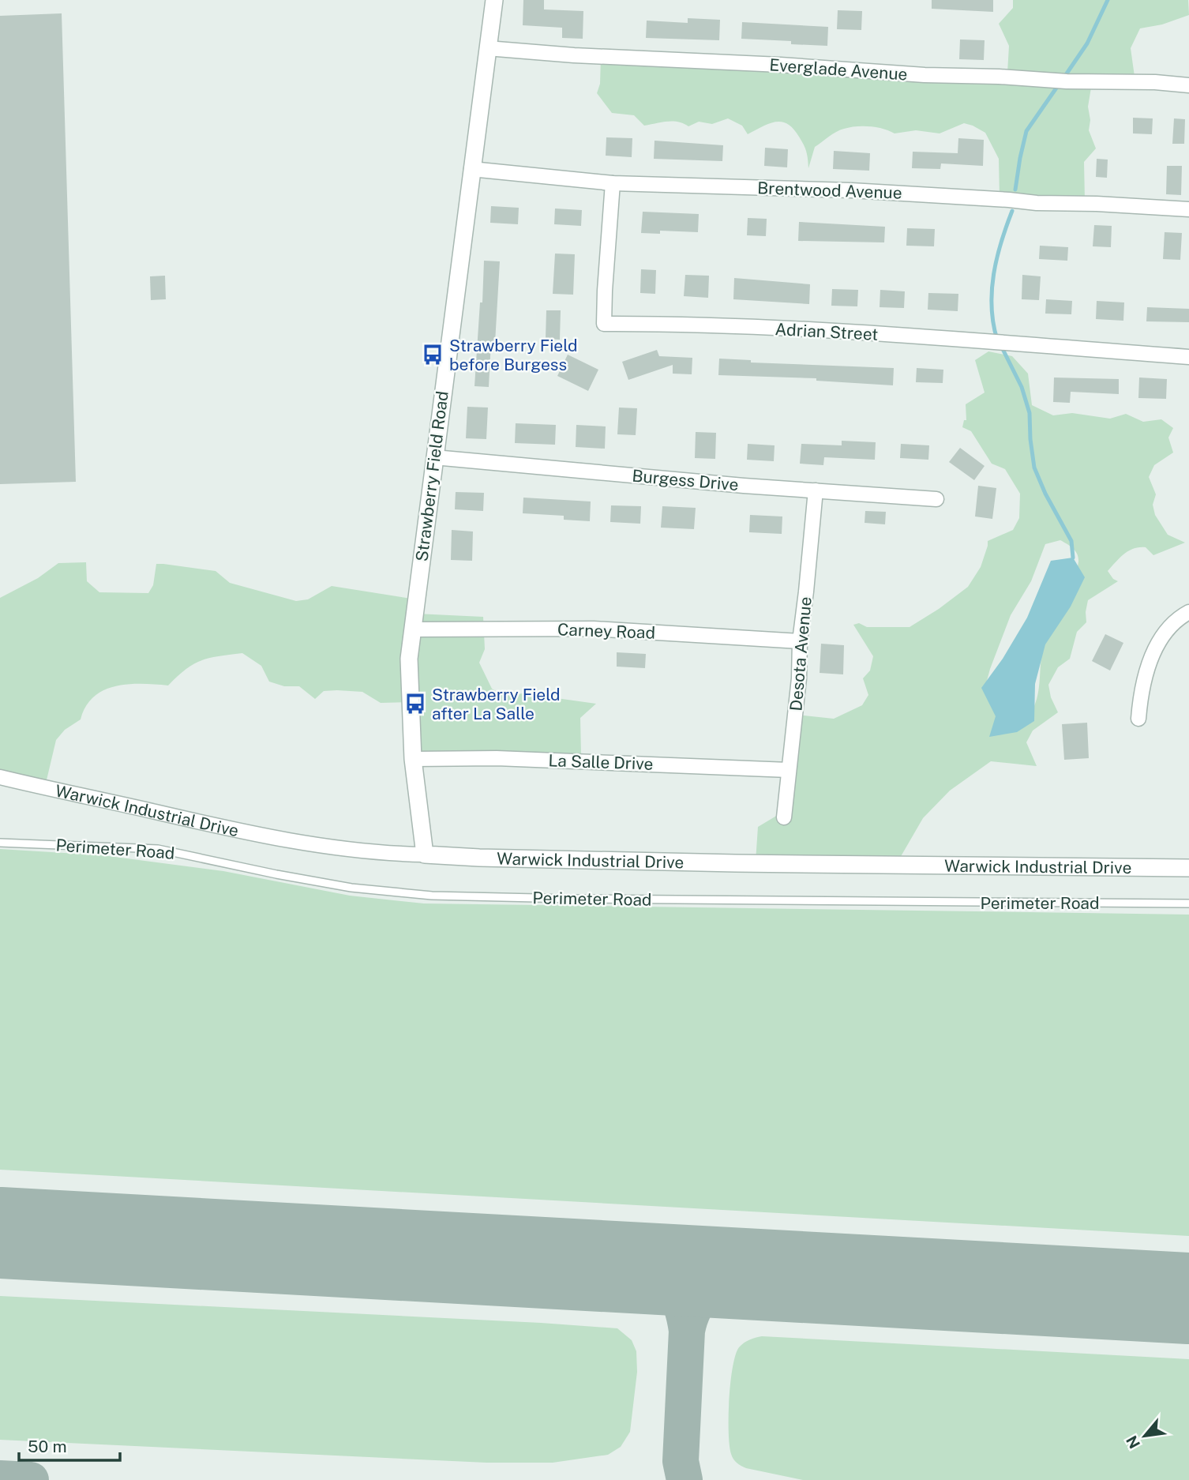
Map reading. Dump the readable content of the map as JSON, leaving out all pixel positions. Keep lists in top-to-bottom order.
{
  "streets": {
    "street": [
      "Everglade Avenue",
      "Brentwood Avenue",
      "Adrian Street",
      "Strawberry Field Road",
      "Burgess Drive",
      "Carney Road",
      "Desota Avenue",
      "La Salle Drive",
      "Warwick Industrial Drive"
    ],
    "lane": ["Perimeter Road"]
  },
  "crossings": [
    ["Everglade Avenue", "Strawberry Field Road"],
    ["Brentwood Avenue", "Adrian Street"],
    ["Brentwood Avenue", "Strawberry Field Road"],
    ["Strawberry Field Road", "Burgess Drive"],
    ["Strawberry Field Road", "Carney Road"],
    ["Strawberry Field Road", "La Salle Drive"],
    ["Strawberry Field Road", "Warwick Industrial Drive"],
    ["Burgess Drive", "Desota Avenue"],
    ["Carney Road", "Desota Avenue"],
    ["Desota Avenue", "La Salle Drive"]
  ],
  "places": {
    "bus stop": ["Strawberry Field before Burgess", "Strawberry Field after La Salle"]
  },
  "scale_bar": "50 m",
  "north": "bottom left"
}
